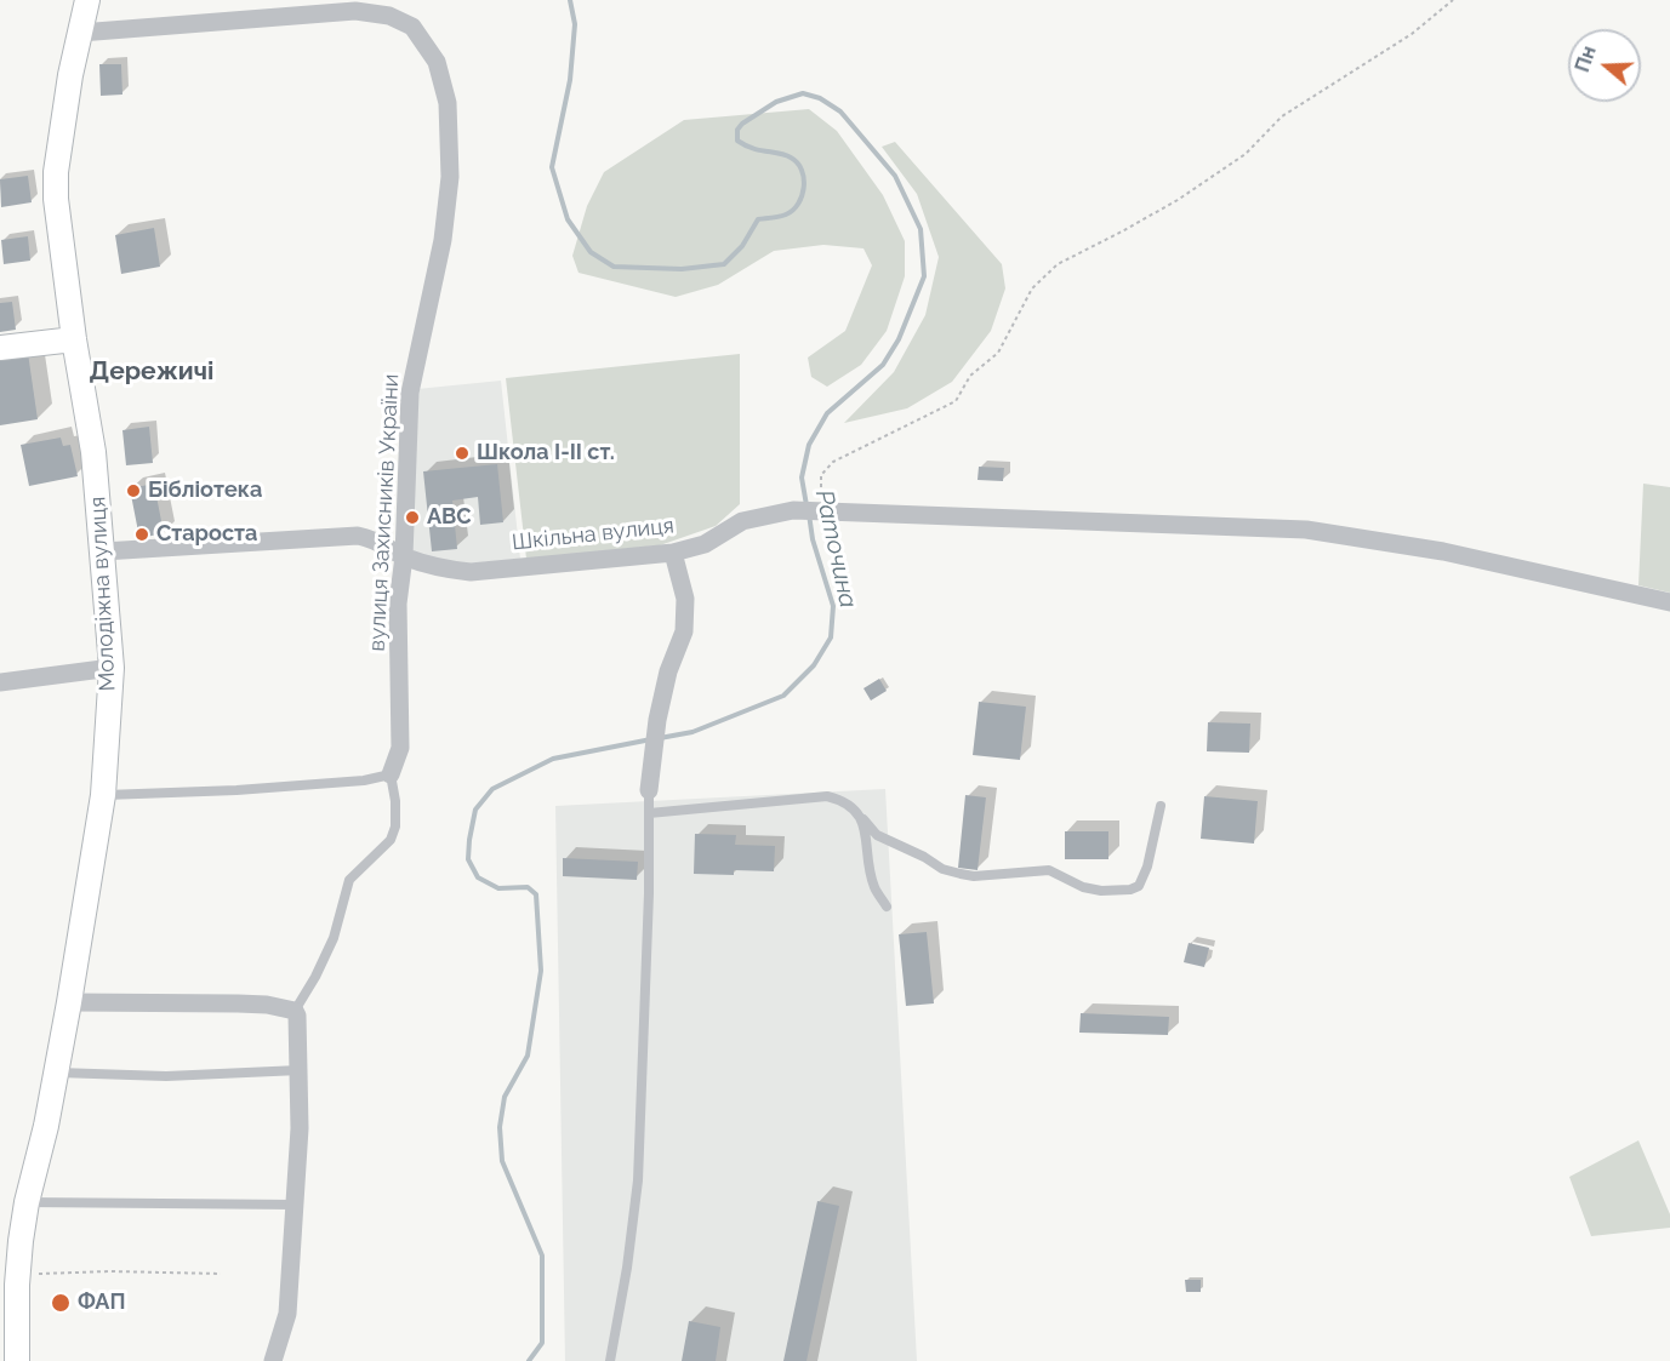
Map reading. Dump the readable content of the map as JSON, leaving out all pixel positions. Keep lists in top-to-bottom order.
{
  "streets": {
    "street": ["вулиця Захисників України", "Шкільна вулиця", "Молодіжна вулиця"]
  },
  "crossings": [
    ["вулиця Захисників України", "Шкільна вулиця"],
    ["вулиця Захисників України", "Молодіжна вулиця"],
    ["Шкільна вулиця", "Молодіжна вулиця"]
  ],
  "districts": ["Дережичі"],
  "water": ["Раточина"],
  "places": [
    "Школа І-ІІ ст.",
    "Бібліотека",
    "ABC",
    "Староста",
    "ФАП"
  ],
  "north": "left"
}
